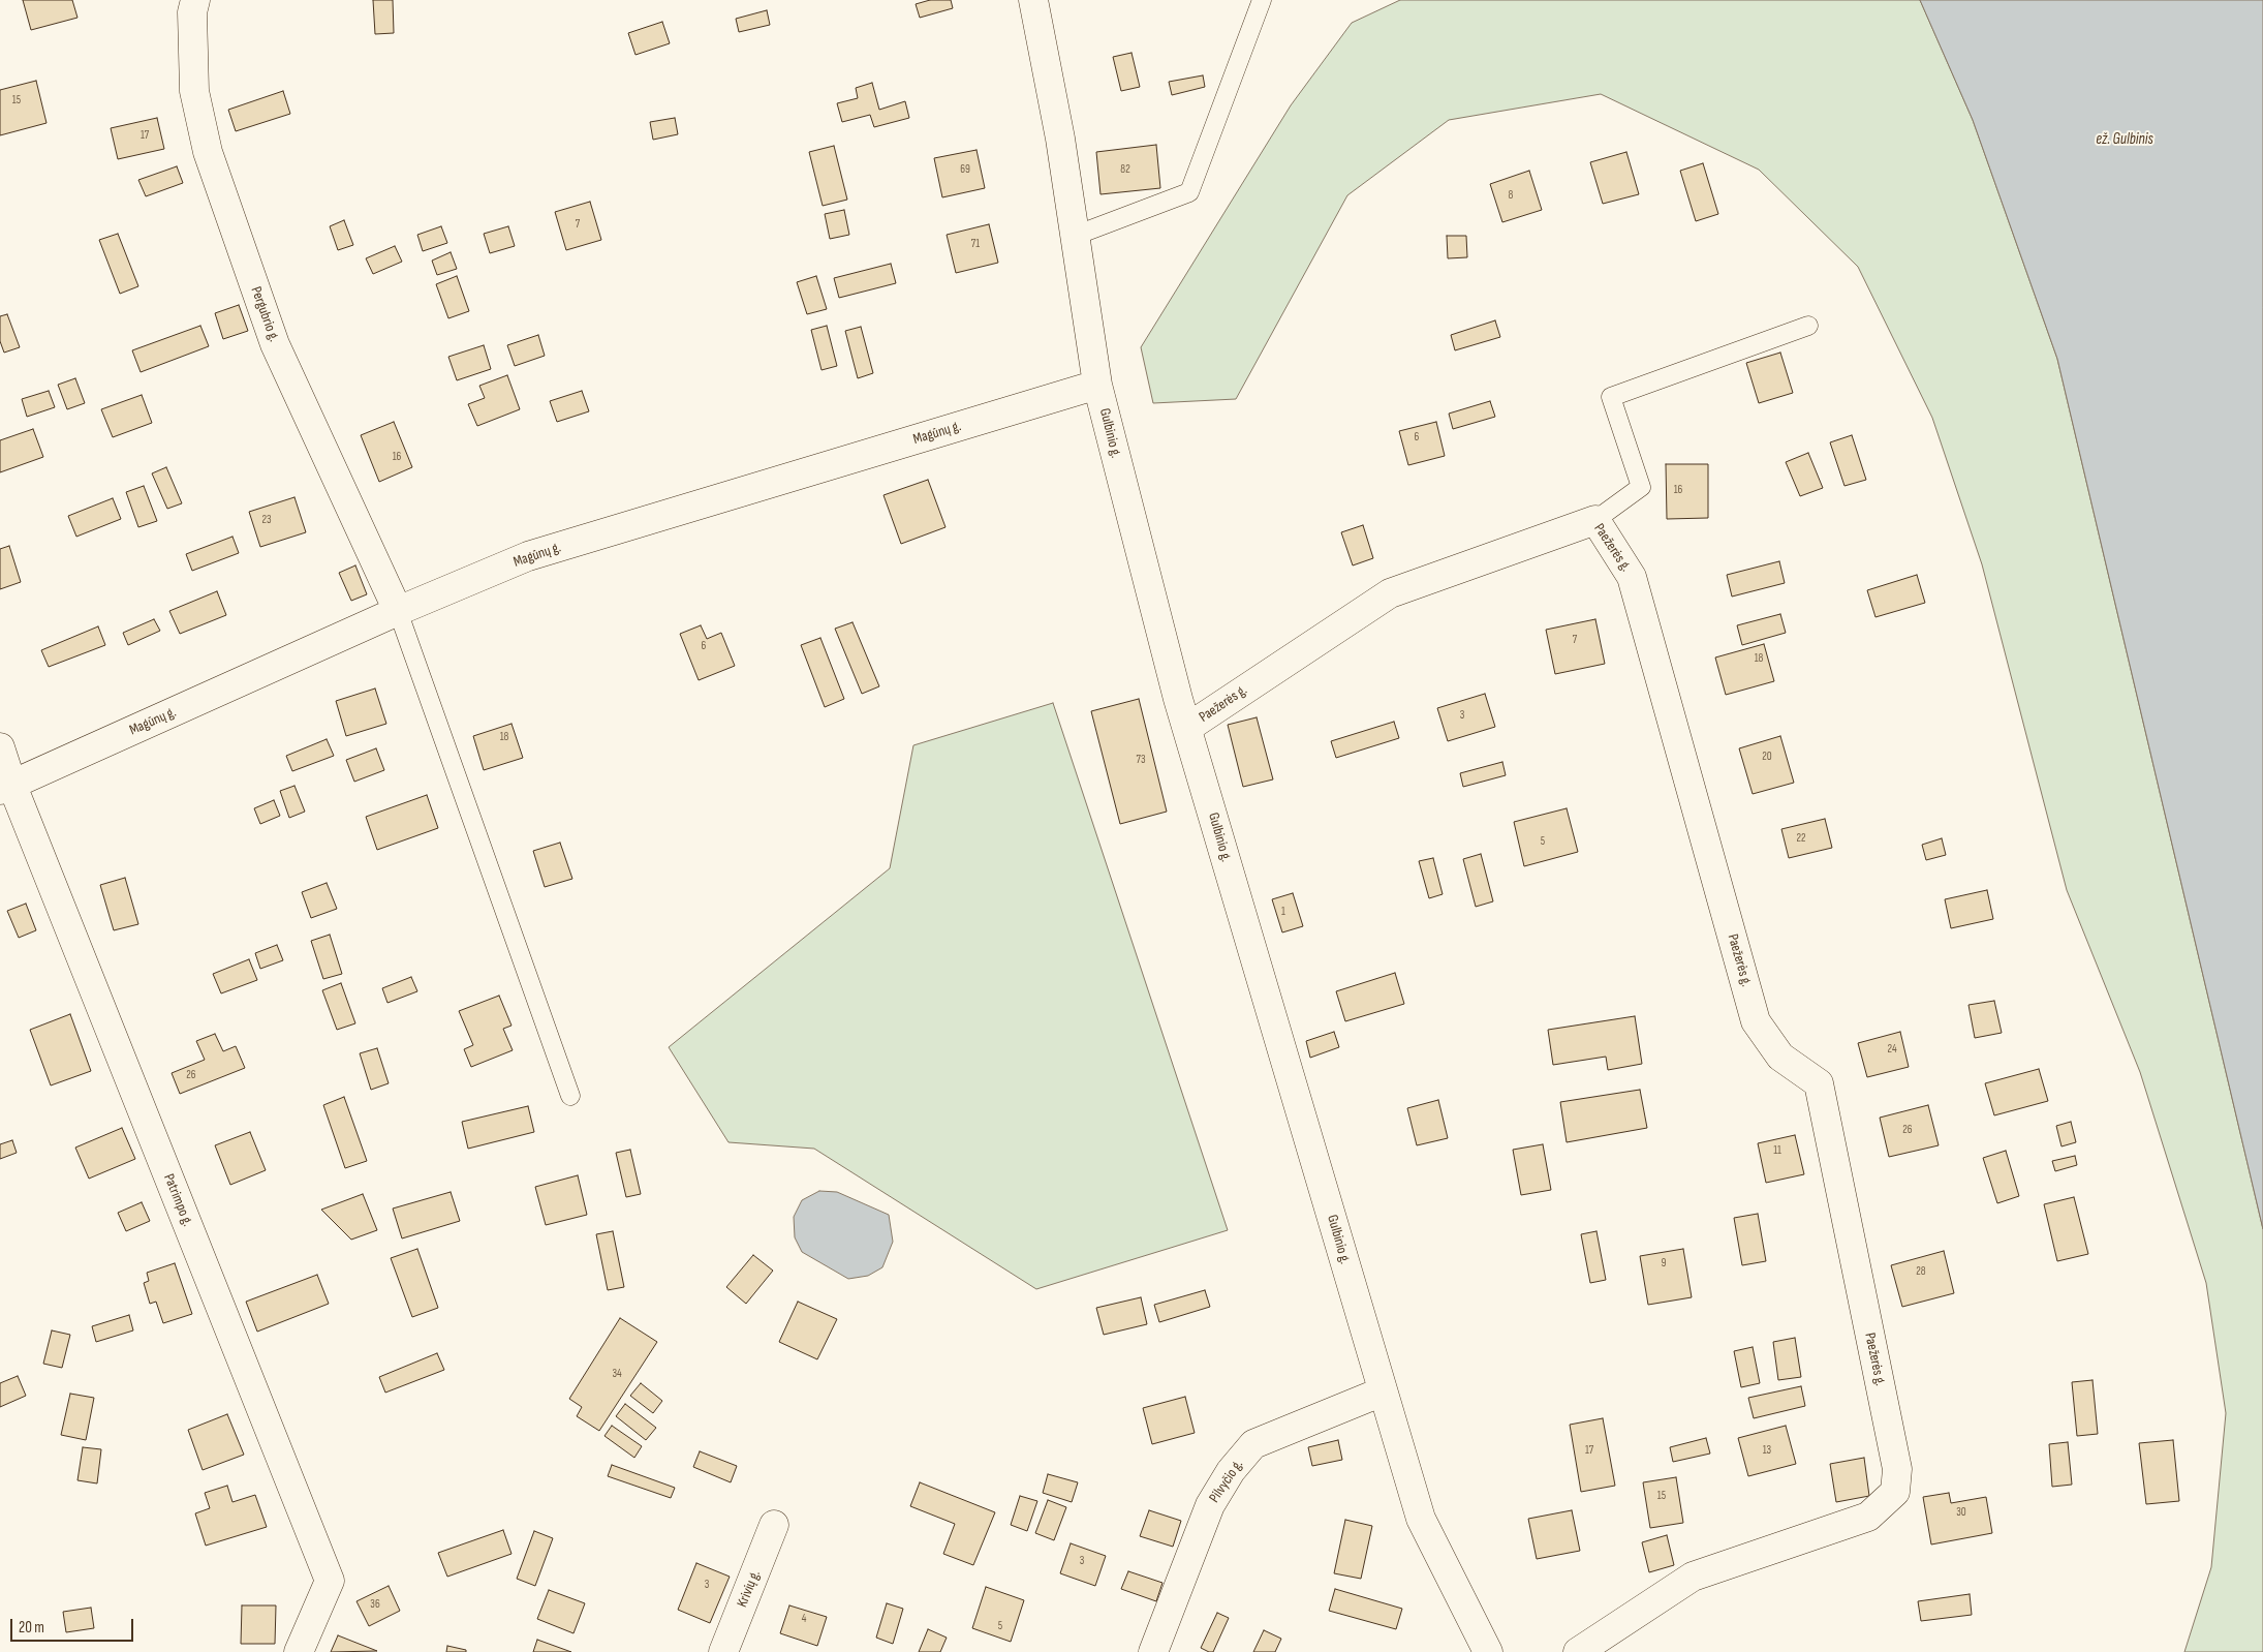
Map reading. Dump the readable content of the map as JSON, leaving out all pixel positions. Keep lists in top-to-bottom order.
{
  "streets": {
    "street": [
      "Pergubrio g.",
      "Magūnų g.",
      "Gulbinio g.",
      "Paežerės g.",
      "Patrimpo g.",
      "Pilvyčio g.",
      "Krivių g."
    ]
  },
  "crossings": [
    ["Pergubrio g.", "Magūnų g."],
    ["Magūnų g.", "Gulbinio g."],
    ["Magūnų g.", "Patrimpo g."],
    ["Gulbinio g.", "Paežerės g."],
    ["Gulbinio g.", "Pilvyčio g."]
  ],
  "water": ["ež. Gulbinis"],
  "house_numbers": [
    "15",
    "17",
    "69",
    "82",
    "8",
    "7",
    "71",
    "6",
    "16",
    "16",
    "23",
    "7",
    "6",
    "18",
    "3",
    "18",
    "20",
    "73",
    "22",
    "5",
    "1",
    "24",
    "26",
    "26",
    "11",
    "9",
    "28",
    "34",
    "17",
    "13",
    "15",
    "30",
    "3",
    "3",
    "36",
    "4",
    "5"
  ],
  "scale_bar": "20 m"
}
